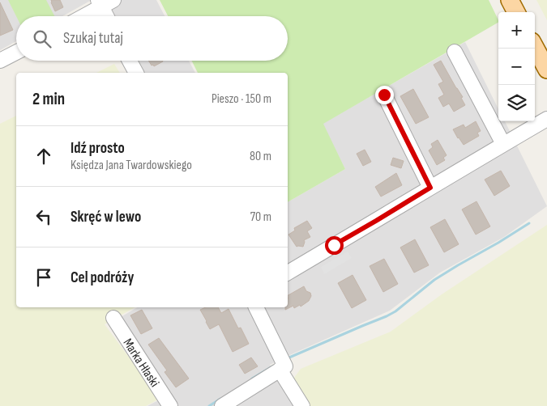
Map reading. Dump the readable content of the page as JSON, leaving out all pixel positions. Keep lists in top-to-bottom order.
{
  "streets": {
    "street": ["Marka Hłaski"]
  },
  "page": {
    "map_buttons": ["+", "−"],
    "search": "Szukaj tutaj",
    "heading": ["2 min", "Pieszo · 150 m"],
    "list": [
      ["Idź prosto", "Księdza Jana Twardowskiego", "80 m"],
      ["Skręć w lewo", "70 m"],
      "Cel podróży"
    ]
  }
}
